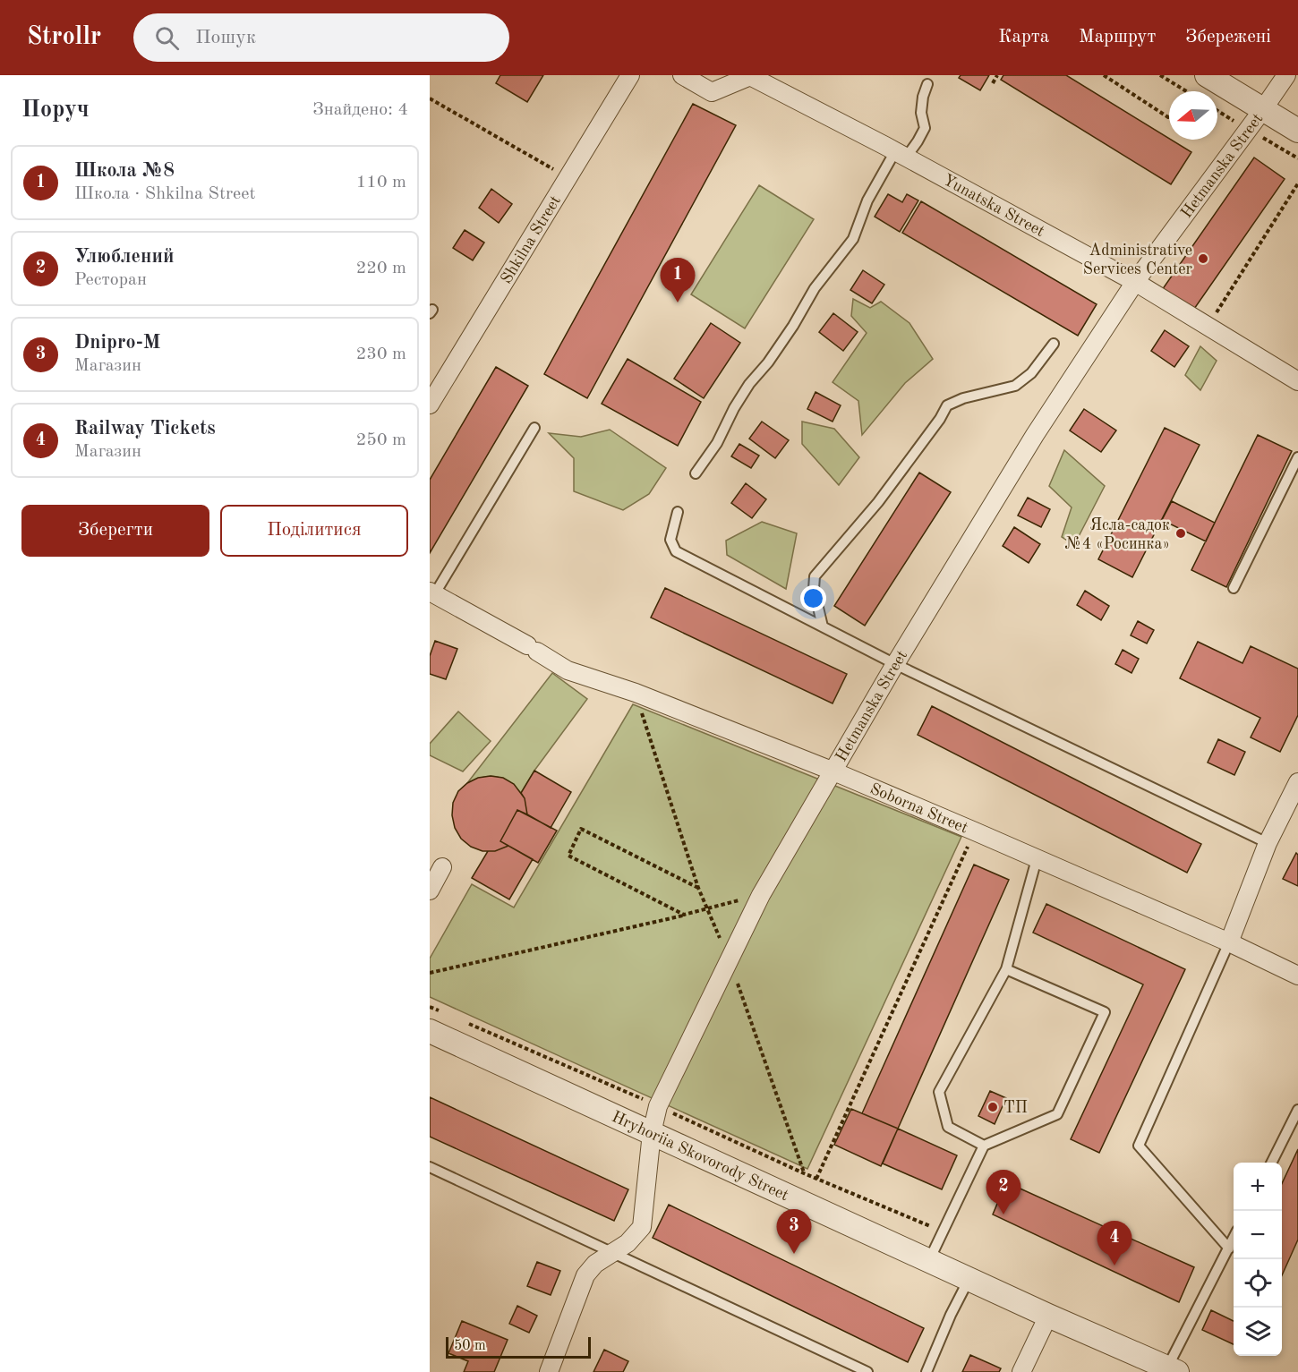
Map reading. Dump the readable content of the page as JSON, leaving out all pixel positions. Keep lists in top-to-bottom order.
{
  "streets": {
    "street": [
      "Hetmanska Street",
      "Yunatska Street",
      "Shkilna Street",
      "Soborna Street",
      "Hryhoriia Skovorody Street"
    ]
  },
  "crossings": [
    ["Hetmanska Street", "Yunatska Street"],
    ["Hetmanska Street", "Soborna Street"],
    ["Hetmanska Street", "Hryhoriia Skovorody Street"]
  ],
  "places": ["Administrative Services Center", "Ясла-садок №4 «Росинка»", "ТП"],
  "scale_bar": "50 m",
  "north": "left",
  "page": {
    "header": "Strollr",
    "search": "Пошук",
    "nav": ["Карта", "Маршрут", "Збережені"],
    "heading": ["Поруч", "Знайдено: 4"],
    "list": [
      {
        "mark": "1",
        "name": "Школа №8",
        "note": "Школа · Shkilna Street",
        "value": "110 m"
      },
      {
        "mark": "2",
        "name": "Улюблений",
        "note": "Ресторан",
        "value": "220 m"
      },
      {
        "mark": "3",
        "name": "Dnipro-M",
        "note": "Магазин",
        "value": "230 m"
      },
      {
        "mark": "4",
        "name": "Railway Tickets",
        "note": "Магазин",
        "value": "250 m"
      }
    ],
    "pins": [
      "1",
      "2",
      "3",
      "4"
    ],
    "buttons": ["Зберегти", "Поділитися"],
    "map_buttons": ["+", "−"],
    "scale": "50 m"
  }
}
